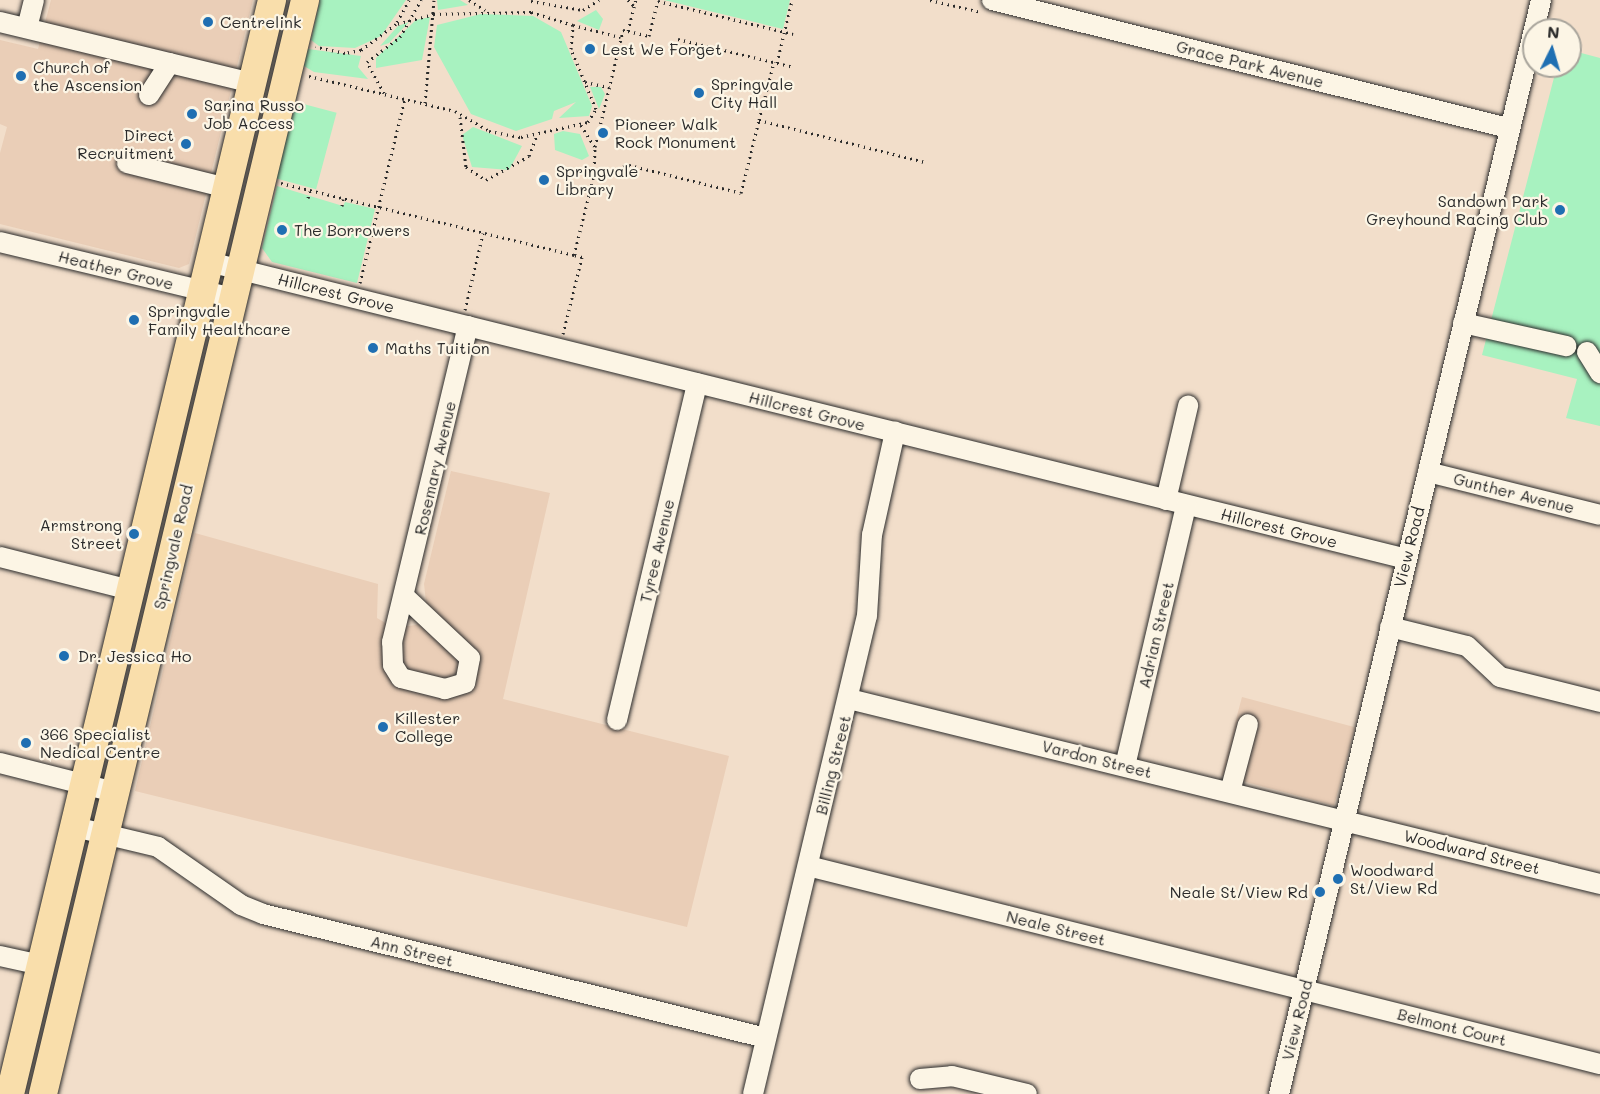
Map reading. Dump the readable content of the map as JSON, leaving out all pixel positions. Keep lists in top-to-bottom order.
{
  "streets": {
    "highway": ["Springvale Road"],
    "street": [
      "Grace Park Avenue",
      "Heather Grove",
      "Hillcrest Grove",
      "Rosemary Avenue",
      "Gunther Avenue",
      "View Road",
      "Tyree Avenue",
      "Adrian Street",
      "Vardon Street",
      "Billing Street",
      "Woodward Street",
      "Neale Street",
      "Ann Street",
      "Belmont Court"
    ]
  },
  "crossings": [
    ["Grace Park Avenue", "View Road"],
    ["Heather Grove", "Springvale Road"],
    ["Hillcrest Grove", "Rosemary Avenue"],
    ["Hillcrest Grove", "Springvale Road"],
    ["Hillcrest Grove", "View Road"],
    ["Hillcrest Grove", "Tyree Avenue"],
    ["Hillcrest Grove", "Adrian Street"],
    ["Hillcrest Grove", "Billing Street"],
    ["Gunther Avenue", "View Road"],
    ["Springvale Road", "Ann Street"],
    ["View Road", "Vardon Street"],
    ["View Road", "Woodward Street"],
    ["View Road", "Neale Street"],
    ["View Road", "Belmont Court"],
    ["Adrian Street", "Vardon Street"],
    ["Vardon Street", "Billing Street"],
    ["Vardon Street", "Woodward Street"],
    ["Billing Street", "Neale Street"],
    ["Billing Street", "Ann Street"],
    ["Neale Street", "Belmont Court"]
  ],
  "places": [
    "Centrelink",
    "Lest We Forget",
    "Church of the Ascension",
    "Springvale City Hall",
    "Sarina Russo Job Access",
    "Pioneer Walk Rock Monument",
    "Direct Recruitment",
    "Springvale Library",
    "Sandown Park Greyhound Racing Club",
    "The Borrowers",
    "Springvale Family Healthcare",
    "Maths Tuition",
    "Armstrong Street",
    "Dr. Jessica Ho",
    "Killester College",
    "366 Specialist Nedical Centre",
    "Woodward St/View Rd",
    "Neale St/View Rd"
  ],
  "north": "top"
}
